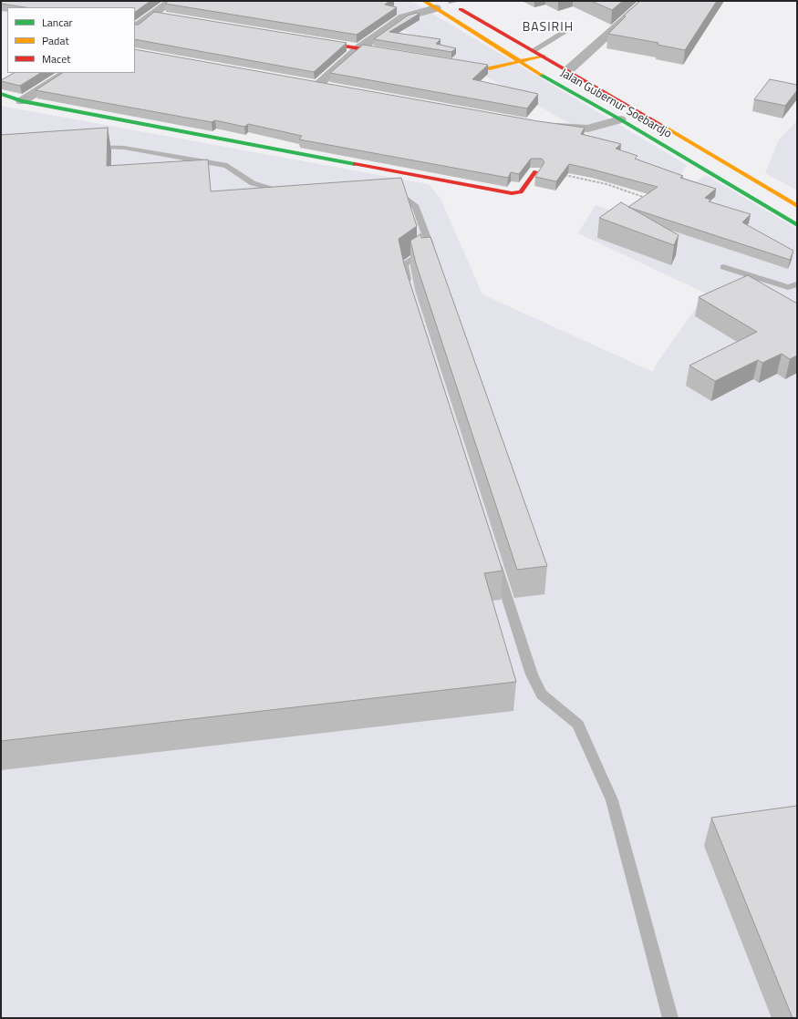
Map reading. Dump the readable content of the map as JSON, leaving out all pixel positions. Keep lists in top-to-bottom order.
{
  "streets": {
    "main road": ["Jalan Gubernur Soebardjo"]
  },
  "districts": ["BASIRIH"],
  "legend": ["Lancar", "Padat", "Macet"]
}
